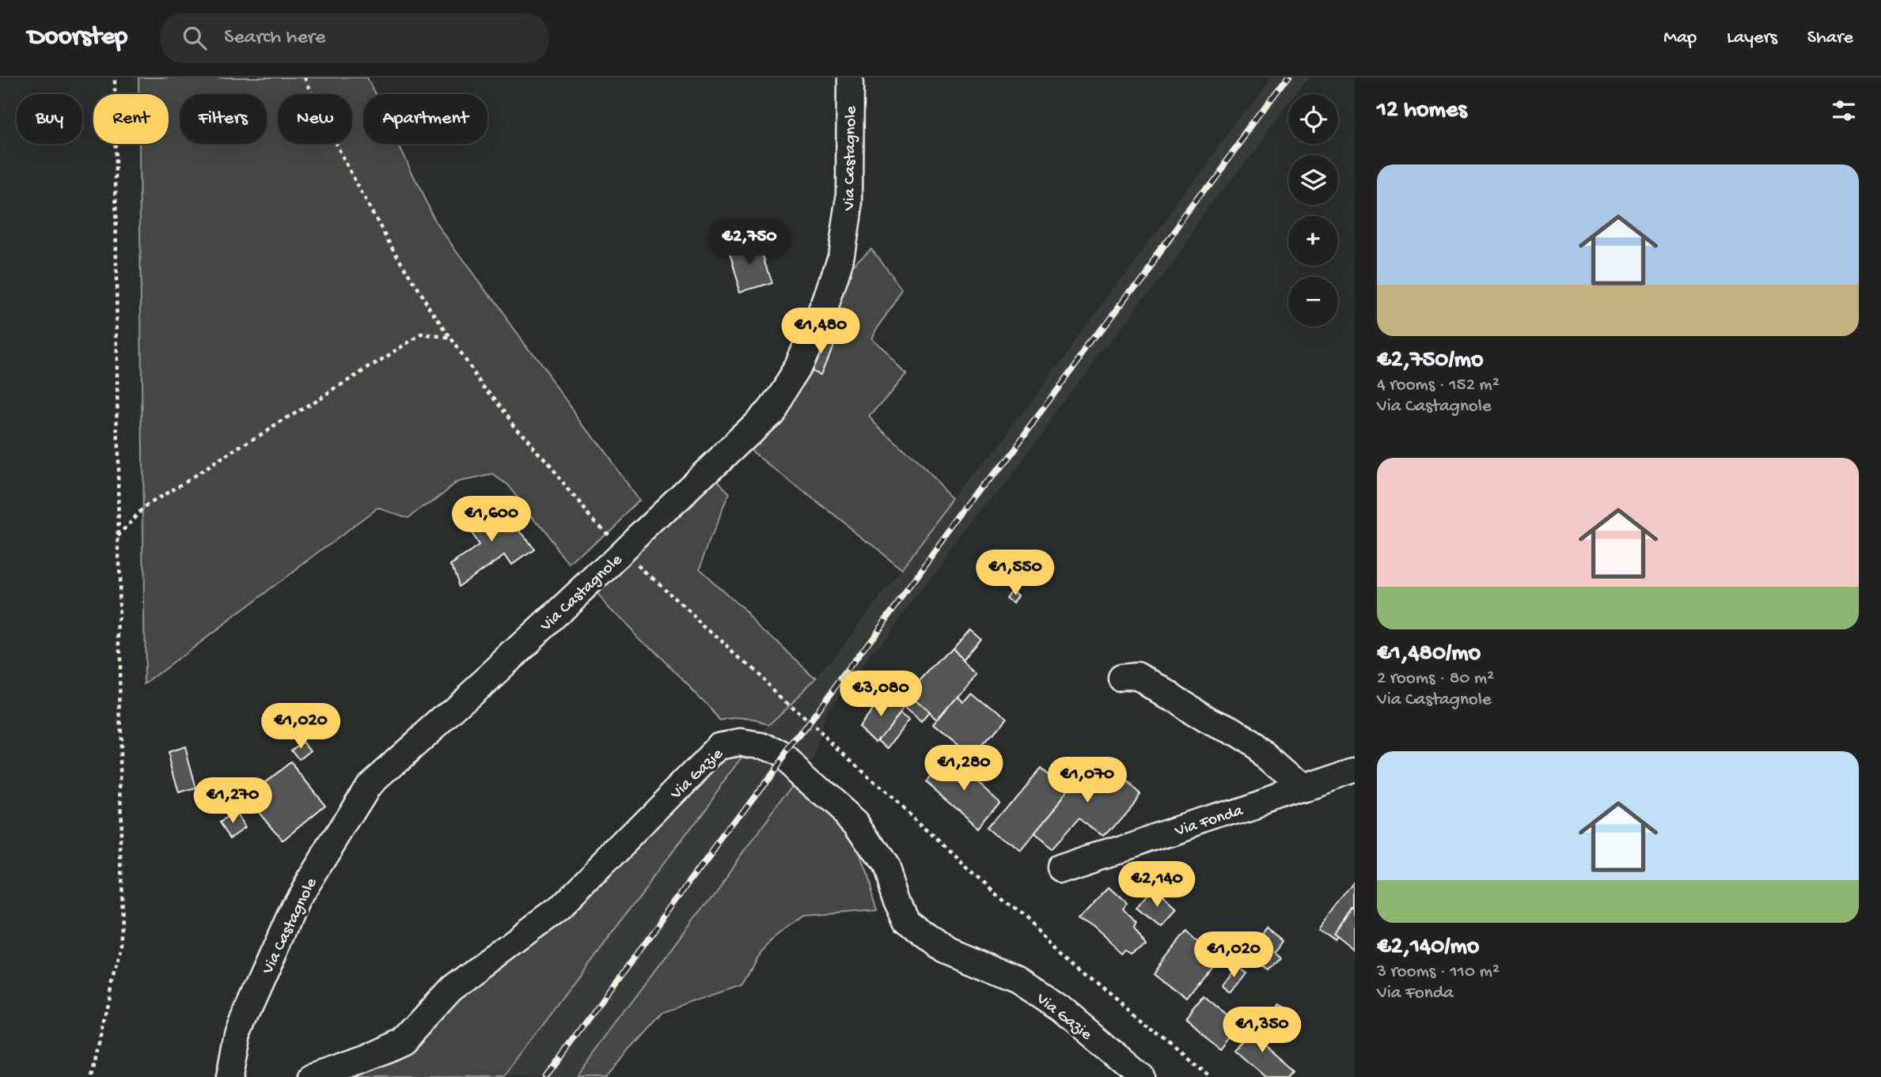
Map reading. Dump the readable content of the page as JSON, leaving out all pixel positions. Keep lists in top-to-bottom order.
{
  "streets": {
    "street": ["Via Castagnole", "Via Gazie", "Via Fonda"]
  },
  "page": {
    "header": "Doorstep",
    "search": "Search here",
    "nav": ["Map", "Layers", "Share"],
    "heading": "12 homes",
    "map_buttons": ["+", "−"],
    "chip": [
      "Buy",
      "Rent",
      "Filters",
      "New",
      "Apartment"
    ],
    "list": [
      {
        "name": "€2,750/mo",
        "note": "4 rooms · 152 m² · Via Castagnole"
      },
      {
        "name": "€1,480/mo",
        "note": "2 rooms · 80 m² · Via Castagnole"
      },
      {
        "name": "€2,140/mo",
        "note": "3 rooms · 110 m² · Via Fonda"
      }
    ],
    "price": [
      "€2,750",
      "€1,480",
      "€1,600",
      "€1,550",
      "€3,080",
      "€1,020",
      "€1,280",
      "€1,070",
      "€1,270",
      "€2,140",
      "€1,020",
      "€1,350"
    ]
  }
}
